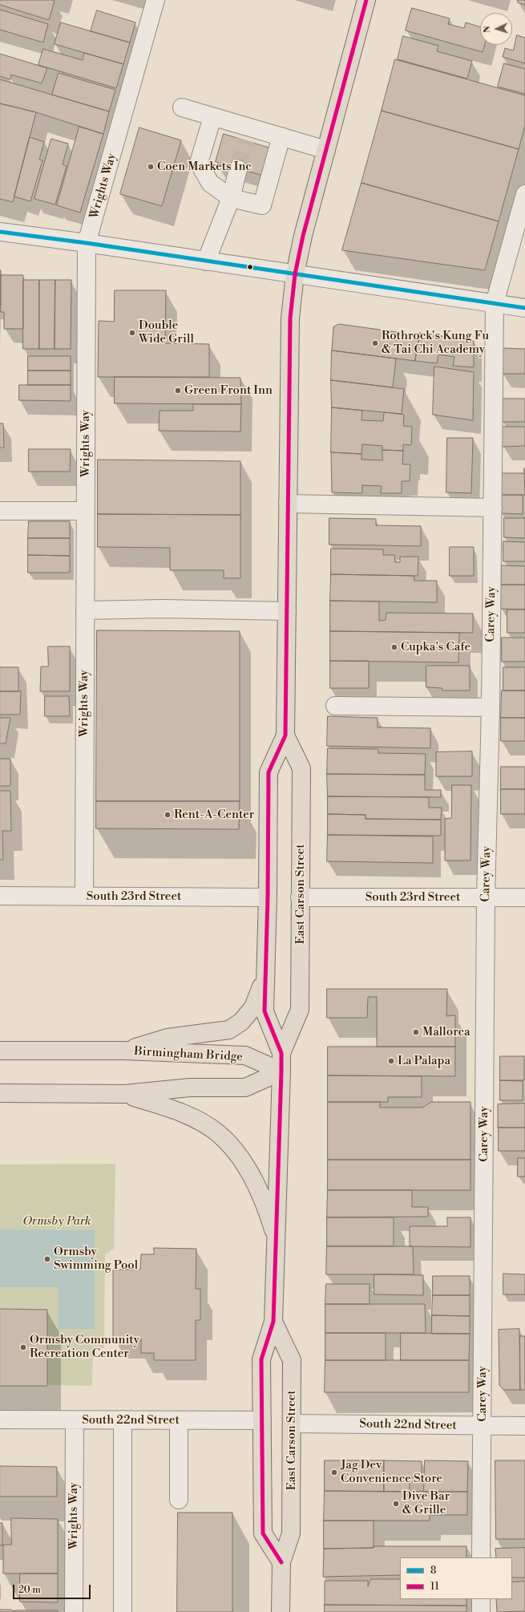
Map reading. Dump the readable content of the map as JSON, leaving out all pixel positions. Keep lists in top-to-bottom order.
{
  "streets": {
    "main road": ["East Carson Street", "Birmingham Bridge"],
    "street": [
      "Wrights Way",
      "Carey Way",
      "South 23rd Street",
      "South 22nd Street"
    ]
  },
  "crossings": [
    ["Wrights Way", "South 23rd Street"],
    ["Wrights Way", "South 22nd Street"],
    ["Carey Way", "South 23rd Street"],
    ["Carey Way", "South 22nd Street"],
    ["East Carson Street", "South 23rd Street"],
    ["East Carson Street", "Birmingham Bridge"],
    ["East Carson Street", "South 22nd Street"]
  ],
  "parks": ["Ormsby Park"],
  "places": [
    "Coen Markets Inc",
    "Double Wide Grill",
    "Rothrock's Kung Fu & Tai Chi Academy",
    "Green Front Inn",
    "Cupka's Cafe",
    "Rent-A-Center",
    "Mallorca",
    "La Palapa",
    "Ormsby Swimming Pool",
    "Ormsby Community Recreation Center",
    "Jag Dev Convenience Store",
    "Dive Bar & Grille"
  ],
  "lines": ["transit line 11", "transit line 8"],
  "legend": ["8", "11"],
  "scale_bar": "20 m",
  "north": "left"
}
